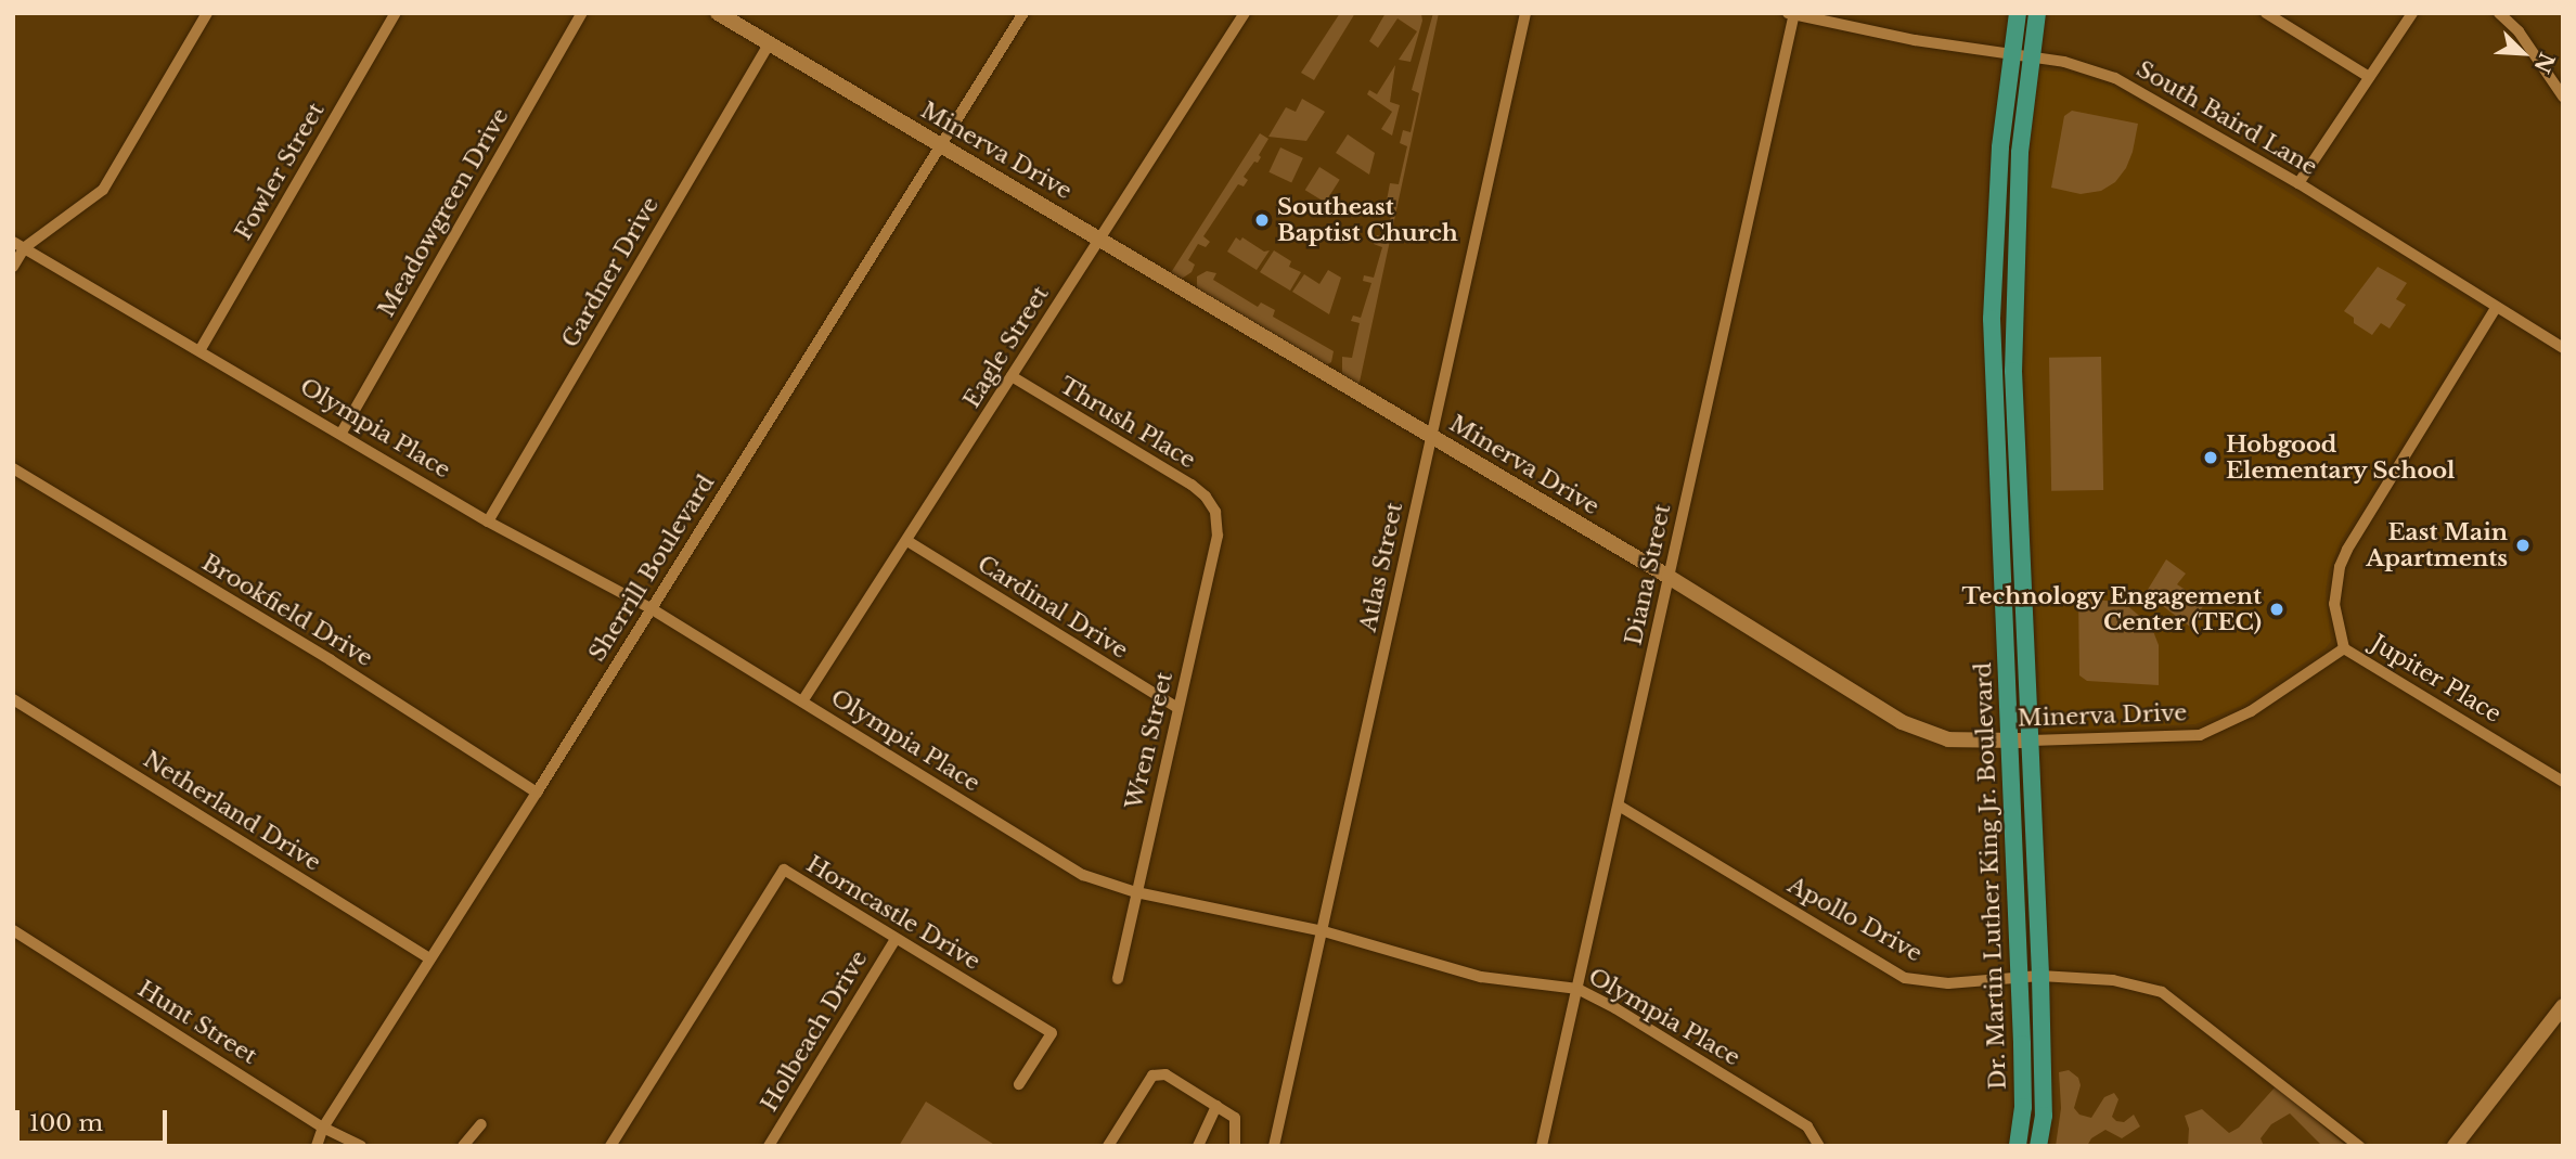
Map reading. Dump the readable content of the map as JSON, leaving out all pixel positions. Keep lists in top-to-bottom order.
{
  "streets": {
    "main road": ["Dr. Martin Luther King Jr. Boulevard"],
    "street": [
      "South Baird Lane",
      "Minerva Drive",
      "Fowler Street",
      "Meadowgreen Drive",
      "Gardner Drive",
      "Eagle Street",
      "Thrush Place",
      "Olympia Place",
      "Atlas Street",
      "Sherrill Boulevard",
      "Diana Street",
      "Cardinal Drive",
      "Brookfield Drive",
      "Jupiter Place",
      "Wren Street",
      "Netherland Drive",
      "Horncastle Drive",
      "Apollo Drive",
      "Hunt Street",
      "Holbeach Drive"
    ]
  },
  "crossings": [
    ["South Baird Lane", "Diana Street"],
    ["South Baird Lane", "Jupiter Place"],
    ["South Baird Lane", "Dr. Martin Luther King Jr. Boulevard"],
    ["Minerva Drive", "Gardner Drive"],
    ["Minerva Drive", "Eagle Street"],
    ["Minerva Drive", "Atlas Street"],
    ["Minerva Drive", "Sherrill Boulevard"],
    ["Minerva Drive", "Diana Street"],
    ["Minerva Drive", "Jupiter Place"],
    ["Minerva Drive", "Dr. Martin Luther King Jr. Boulevard"],
    ["Fowler Street", "Olympia Place"],
    ["Meadowgreen Drive", "Olympia Place"],
    ["Gardner Drive", "Olympia Place"],
    ["Eagle Street", "Thrush Place"],
    ["Eagle Street", "Olympia Place"],
    ["Eagle Street", "Cardinal Drive"],
    ["Thrush Place", "Wren Street"],
    ["Olympia Place", "Atlas Street"],
    ["Olympia Place", "Sherrill Boulevard"],
    ["Olympia Place", "Diana Street"],
    ["Olympia Place", "Wren Street"],
    ["Sherrill Boulevard", "Brookfield Drive"],
    ["Sherrill Boulevard", "Netherland Drive"],
    ["Sherrill Boulevard", "Hunt Street"],
    ["Diana Street", "Apollo Drive"],
    ["Cardinal Drive", "Wren Street"],
    ["Dr. Martin Luther King Jr. Boulevard", "Apollo Drive"],
    ["Horncastle Drive", "Holbeach Drive"]
  ],
  "places": [
    "Southeast Baptist Church",
    "Hobgood Elementary School",
    "East Main Apartments",
    "Technology Engagement Center (TEC)"
  ],
  "scale_bar": "100 m",
  "north": "bottom right"
}
